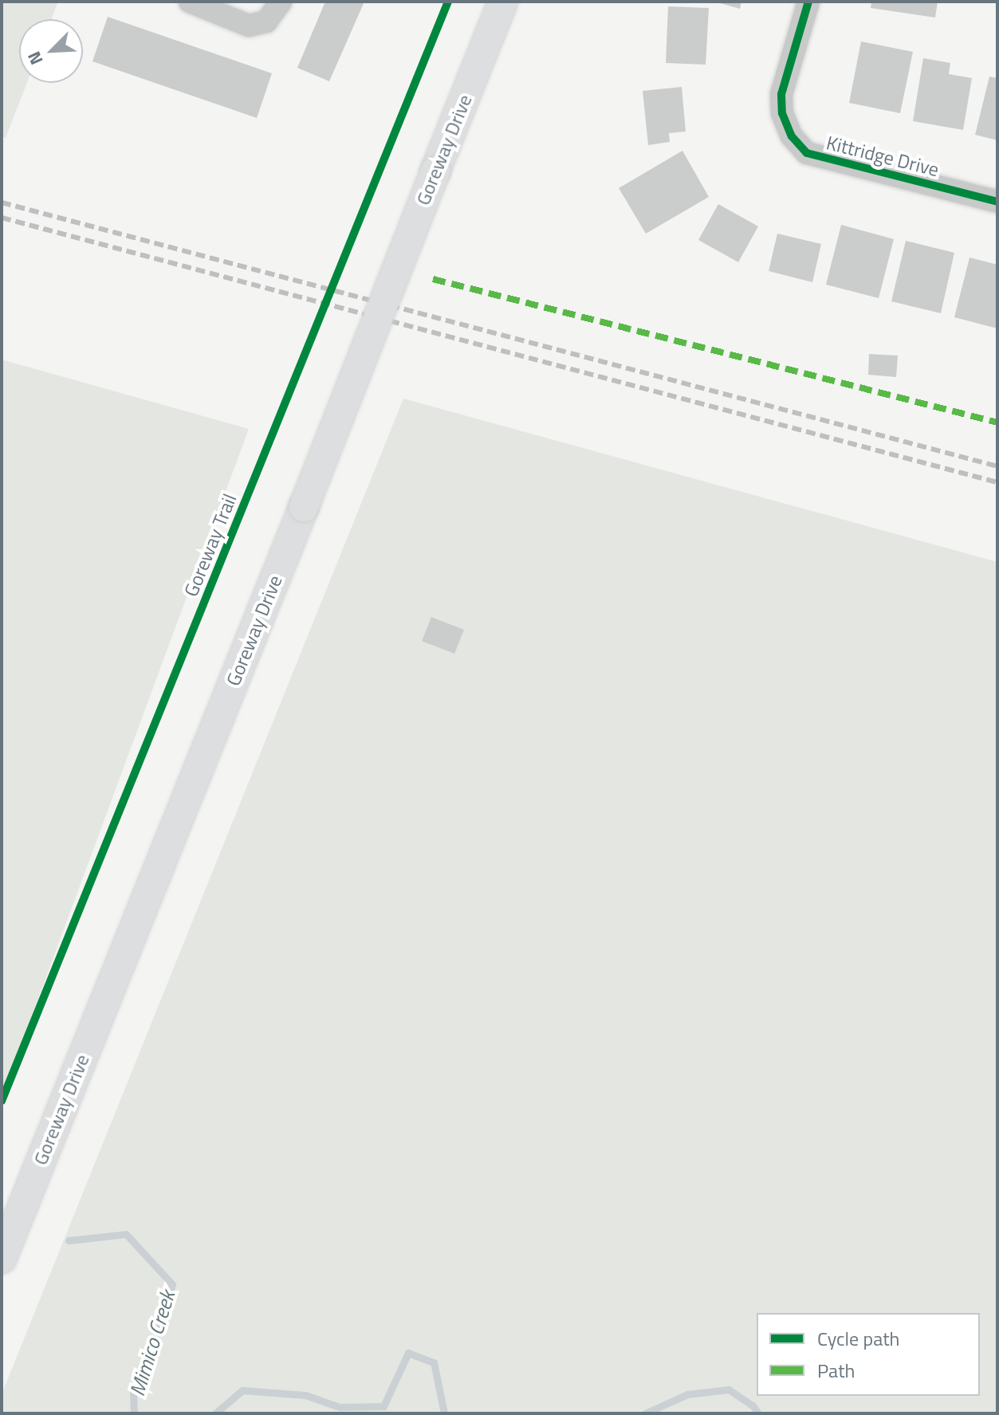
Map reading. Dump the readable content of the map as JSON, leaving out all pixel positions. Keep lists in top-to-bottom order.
{
  "streets": {
    "main road": ["Goreway Drive"],
    "street": ["Kittridge Drive"],
    "cycle path": ["Goreway Trail"]
  },
  "water": ["Mimico Creek"],
  "legend": ["Cycle path", "Path"],
  "north": "bottom left"
}
